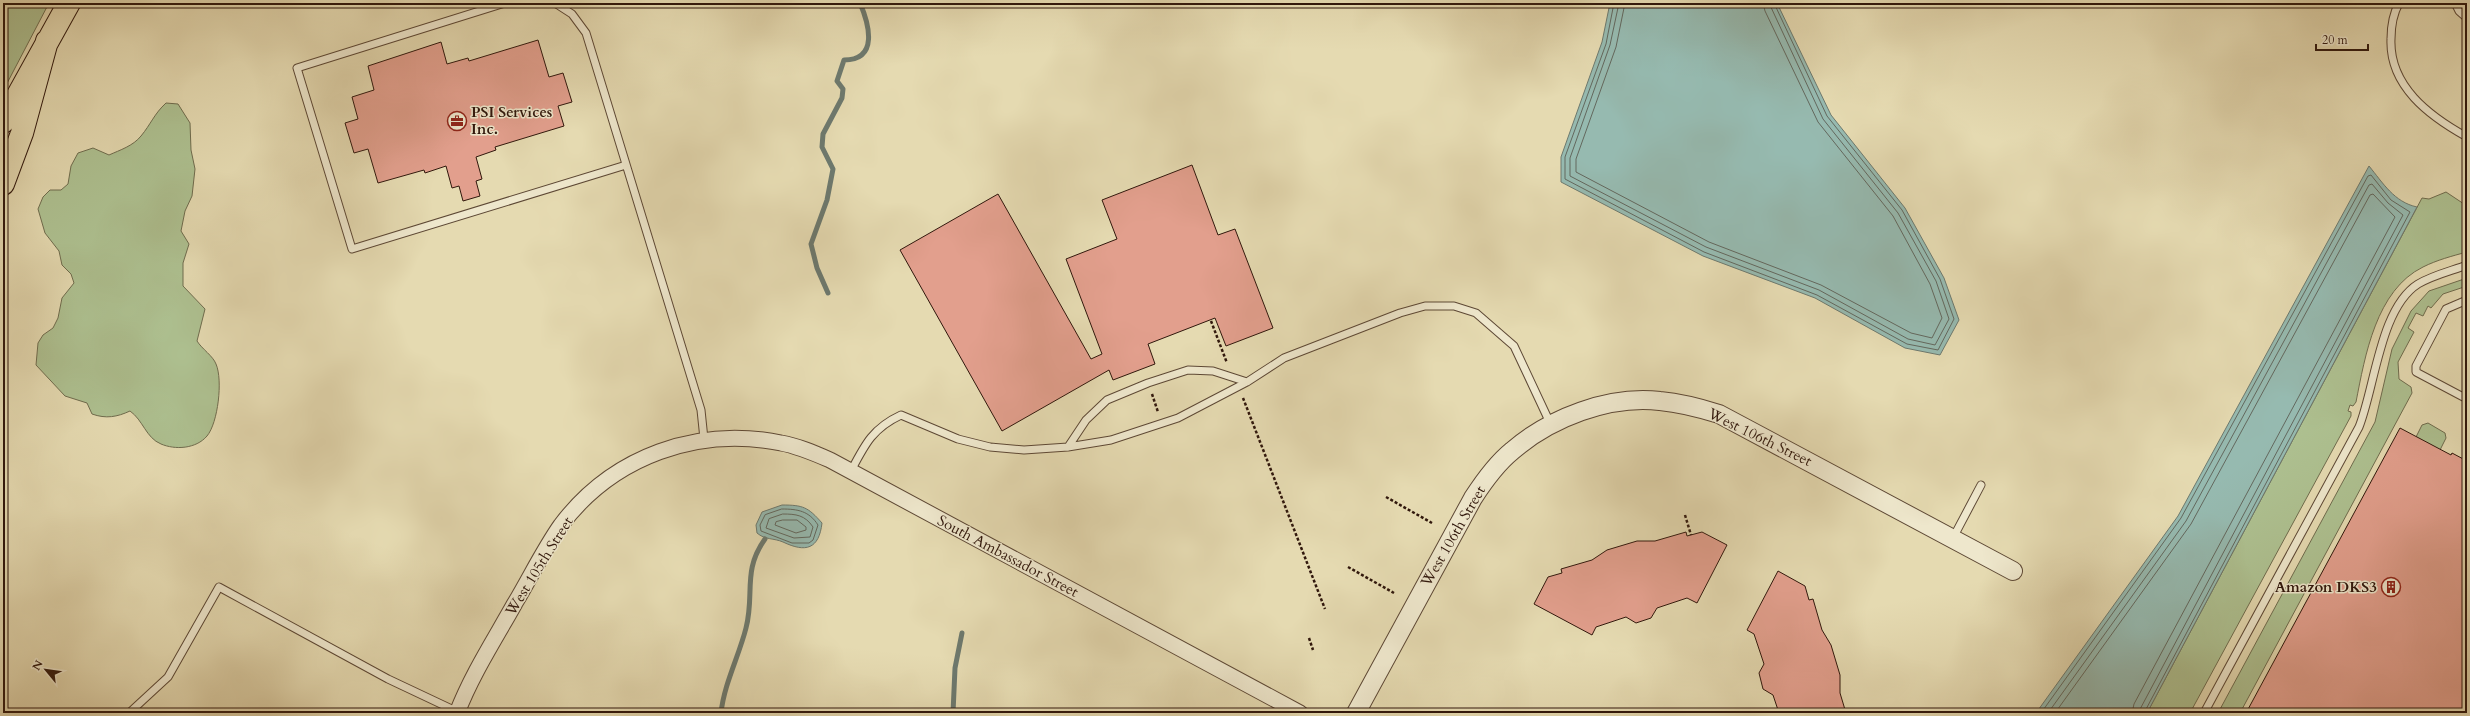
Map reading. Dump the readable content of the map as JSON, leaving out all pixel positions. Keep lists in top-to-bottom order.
{
  "streets": {
    "street": ["West 106th Street", "South Ambassador Street", "West 105th Street"]
  },
  "crossings": [
    ["South Ambassador Street", "West 105th Street"]
  ],
  "places": {
    "office": ["PSI Services Inc."],
    "building": ["Amazon DKS3"]
  },
  "scale_bar": "20 m",
  "north": "top left"
}
